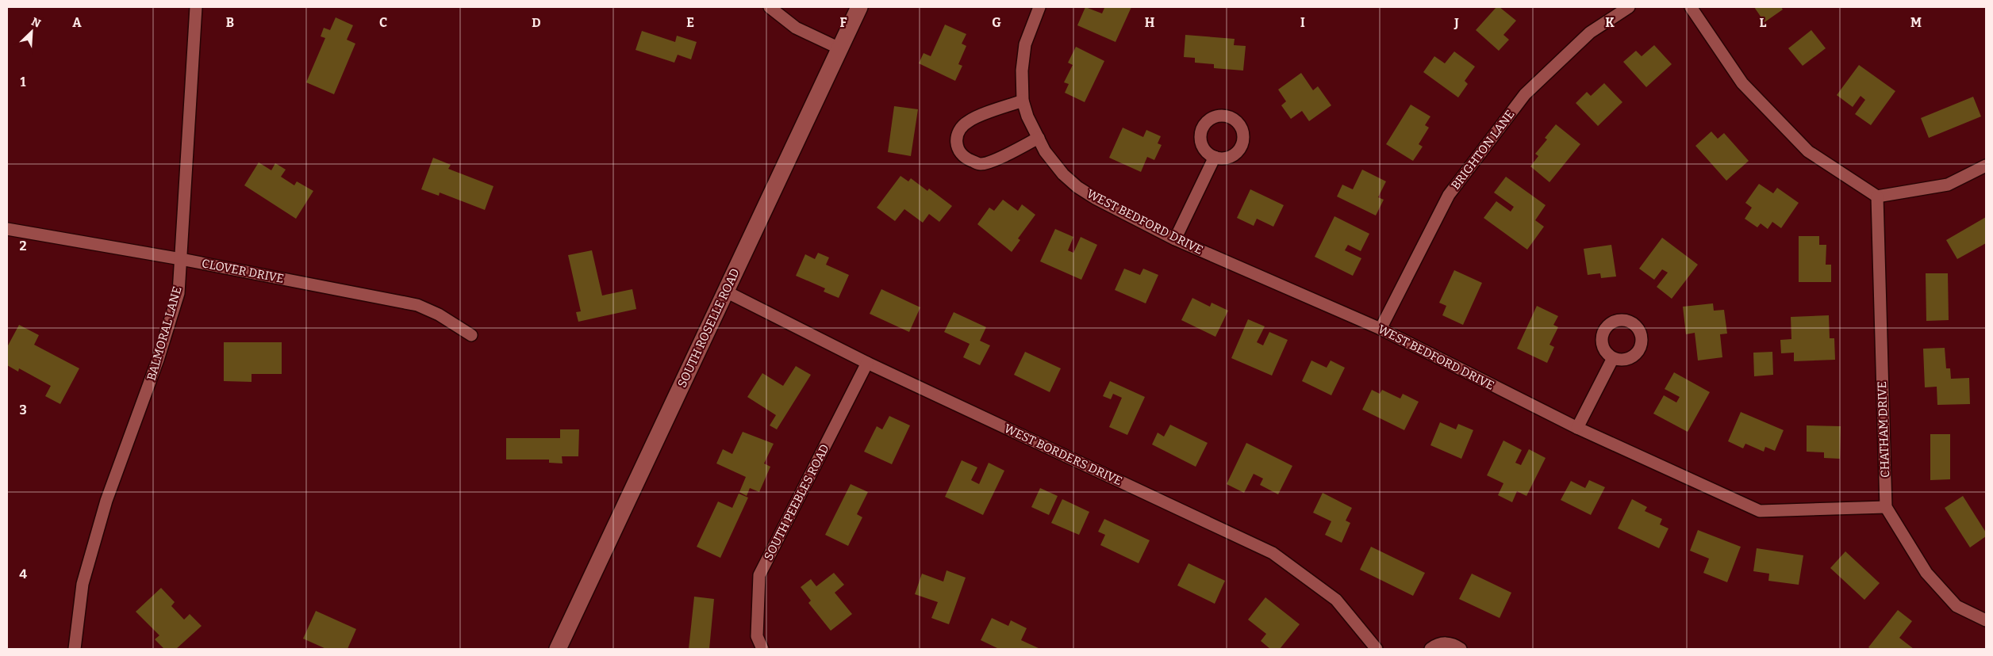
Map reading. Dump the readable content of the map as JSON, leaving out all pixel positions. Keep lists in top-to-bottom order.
{
  "streets": {
    "main road": ["SOUTH ROSELLE ROAD"],
    "street": [
      "BRIGHTON LANE",
      "WEST BEDFORD DRIVE",
      "CLOVER DRIVE",
      "BALMORAL LANE",
      "CHATHAM DRIVE",
      "WEST BORDERS DRIVE",
      "SOUTH PEEBLES ROAD"
    ]
  },
  "crossings": [
    ["BRIGHTON LANE", "WEST BEDFORD DRIVE"],
    ["WEST BEDFORD DRIVE", "CHATHAM DRIVE"],
    ["CLOVER DRIVE", "BALMORAL LANE"],
    ["SOUTH ROSELLE ROAD", "WEST BORDERS DRIVE"],
    ["WEST BORDERS DRIVE", "SOUTH PEEBLES ROAD"]
  ],
  "north": "top right",
  "grid": {
    "columns": [
      "A",
      "B",
      "C",
      "D",
      "E",
      "F",
      "G",
      "H",
      "I",
      "J",
      "K",
      "L",
      "M"
    ],
    "rows": [
      "1",
      "2",
      "3",
      "4"
    ]
  }
}
